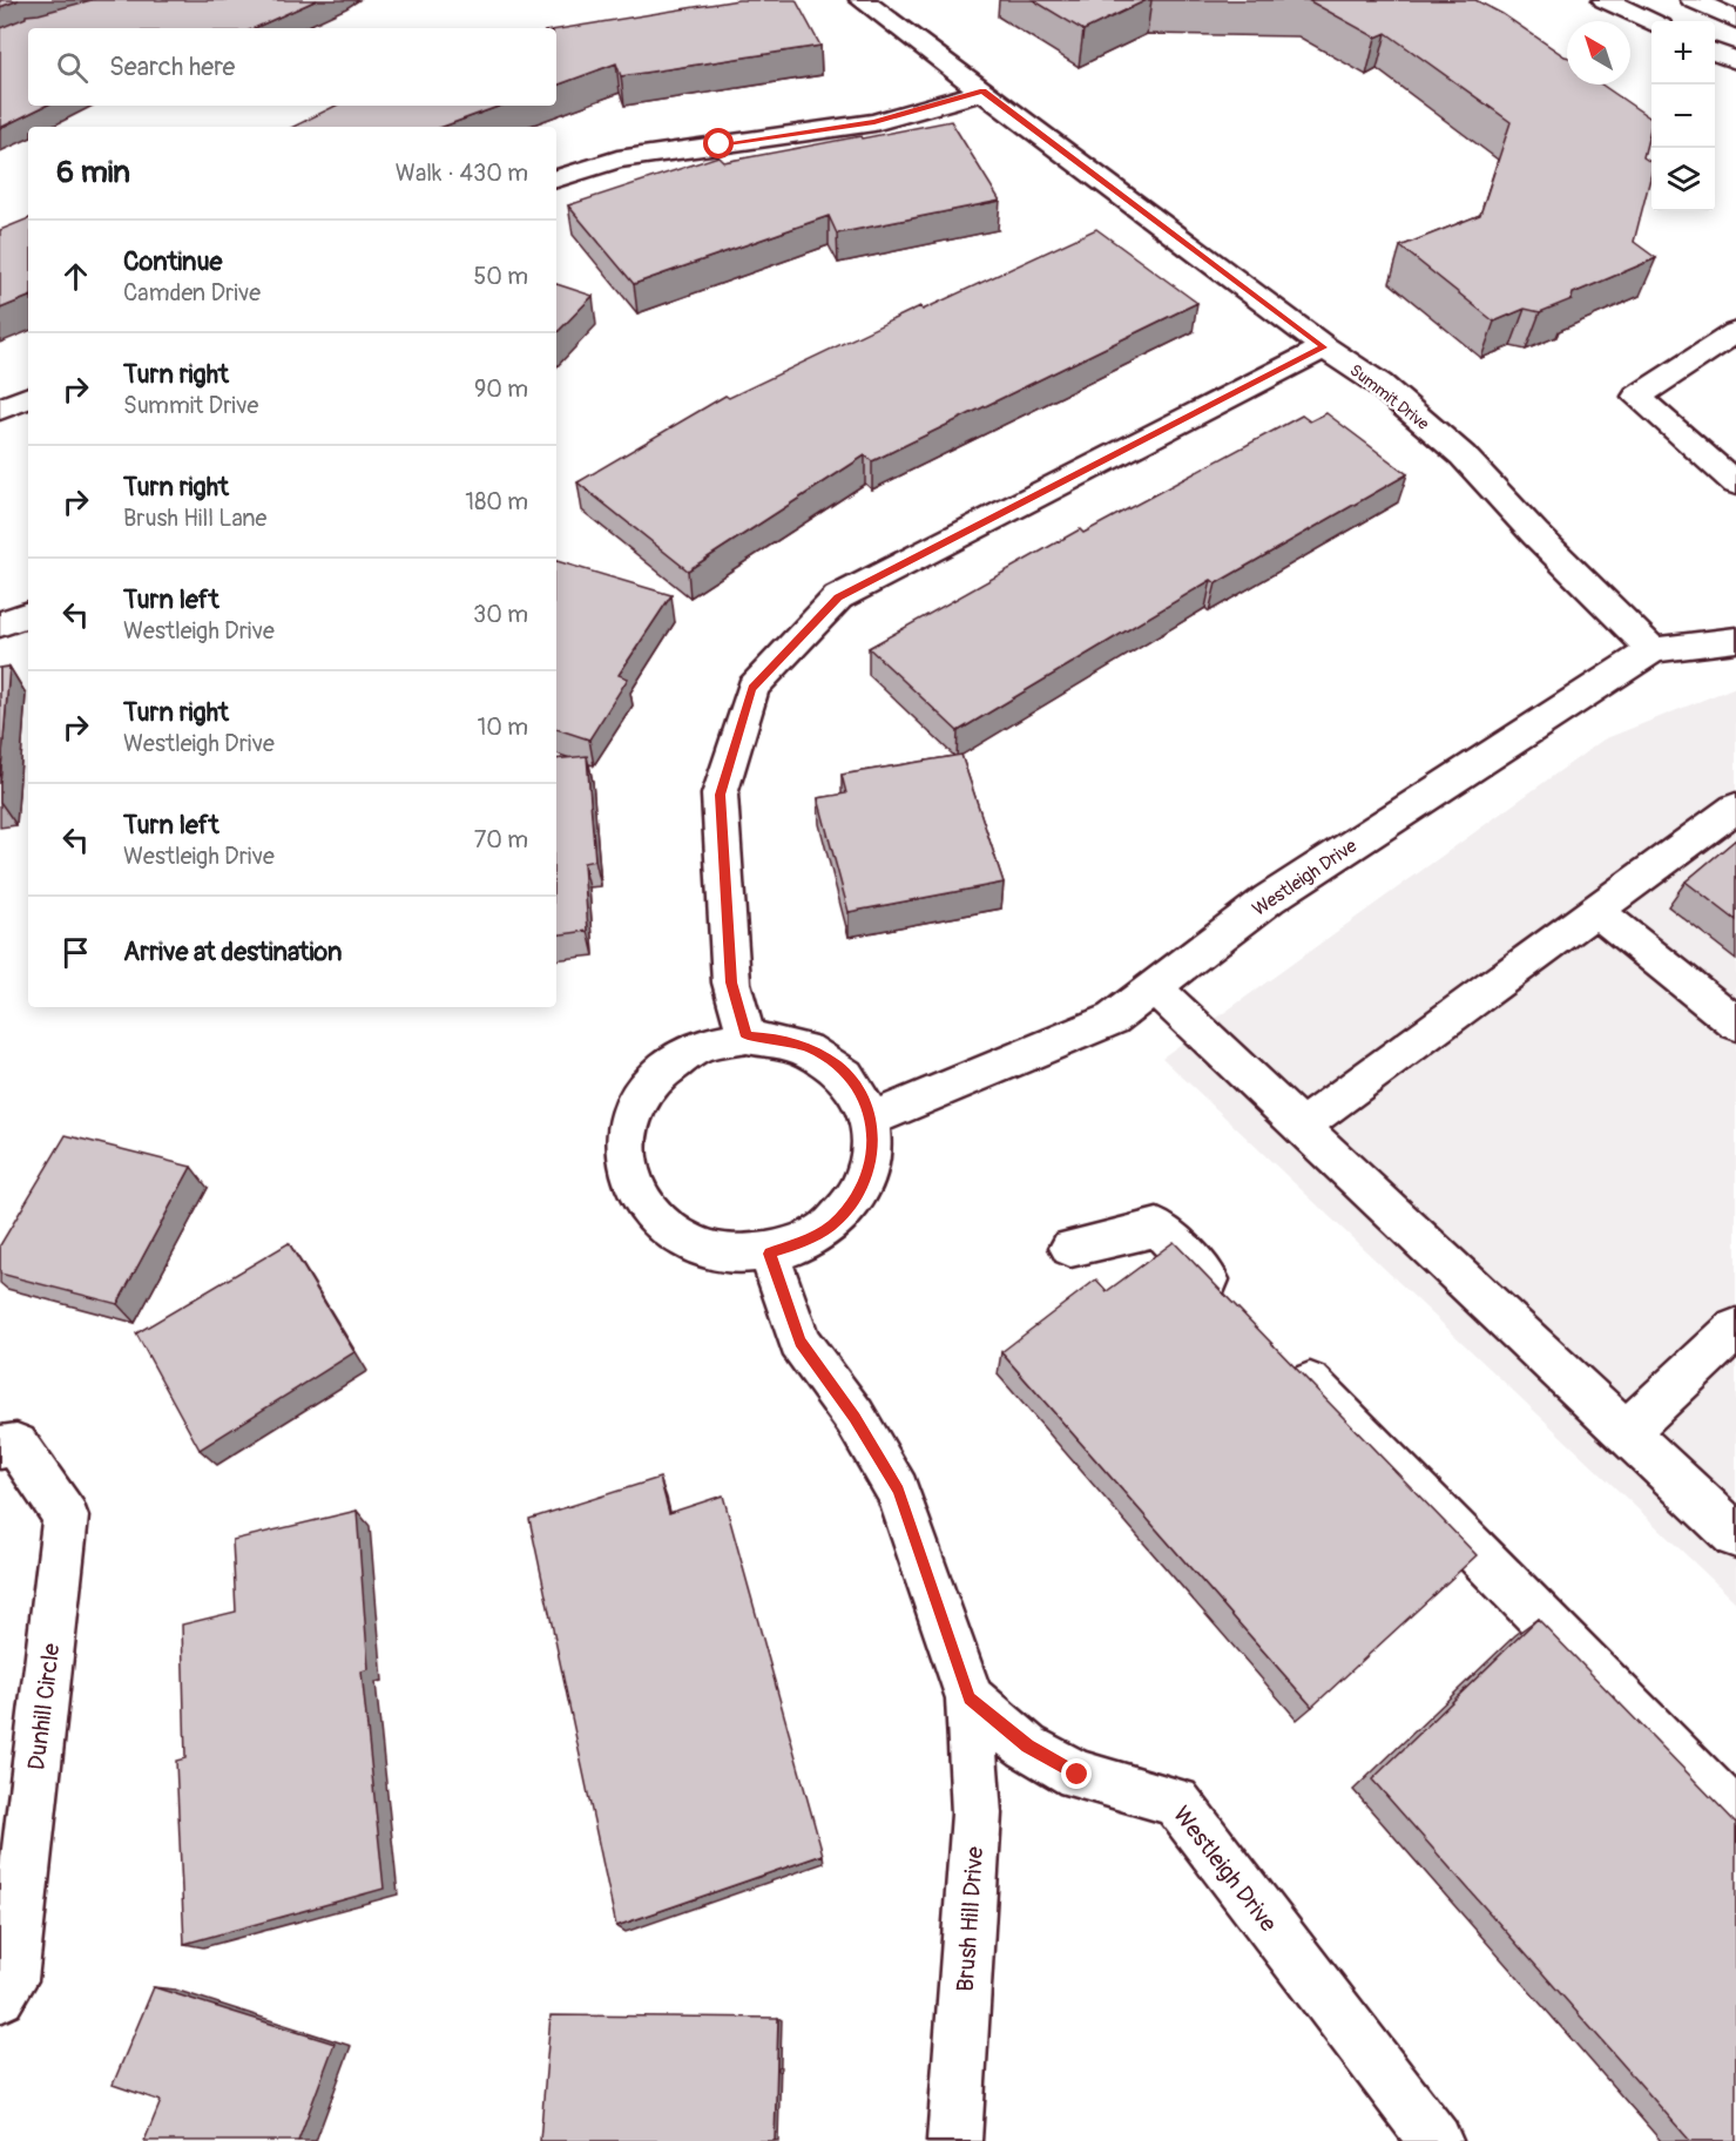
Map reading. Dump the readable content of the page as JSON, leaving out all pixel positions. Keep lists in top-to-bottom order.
{
  "streets": {
    "street": [
      "Summit Drive",
      "Westleigh Drive",
      "Dunhill Circle",
      "Brush Hill Drive"
    ]
  },
  "crossings": [
    ["Summit Drive", "Westleigh Drive"],
    ["Westleigh Drive", "Brush Hill Drive"]
  ],
  "north": "top left",
  "page": {
    "map_buttons": ["+", "−"],
    "search": "Search here",
    "heading": ["6 min", "Walk · 430 m"],
    "list": [
      ["Continue", "Camden Drive", "50 m"],
      ["Turn right", "Summit Drive", "90 m"],
      ["Turn right", "Brush Hill Lane", "180 m"],
      ["Turn left", "Westleigh Drive", "30 m"],
      ["Turn right", "Westleigh Drive", "10 m"],
      ["Turn left", "Westleigh Drive", "70 m"],
      "Arrive at destination"
    ]
  }
}
